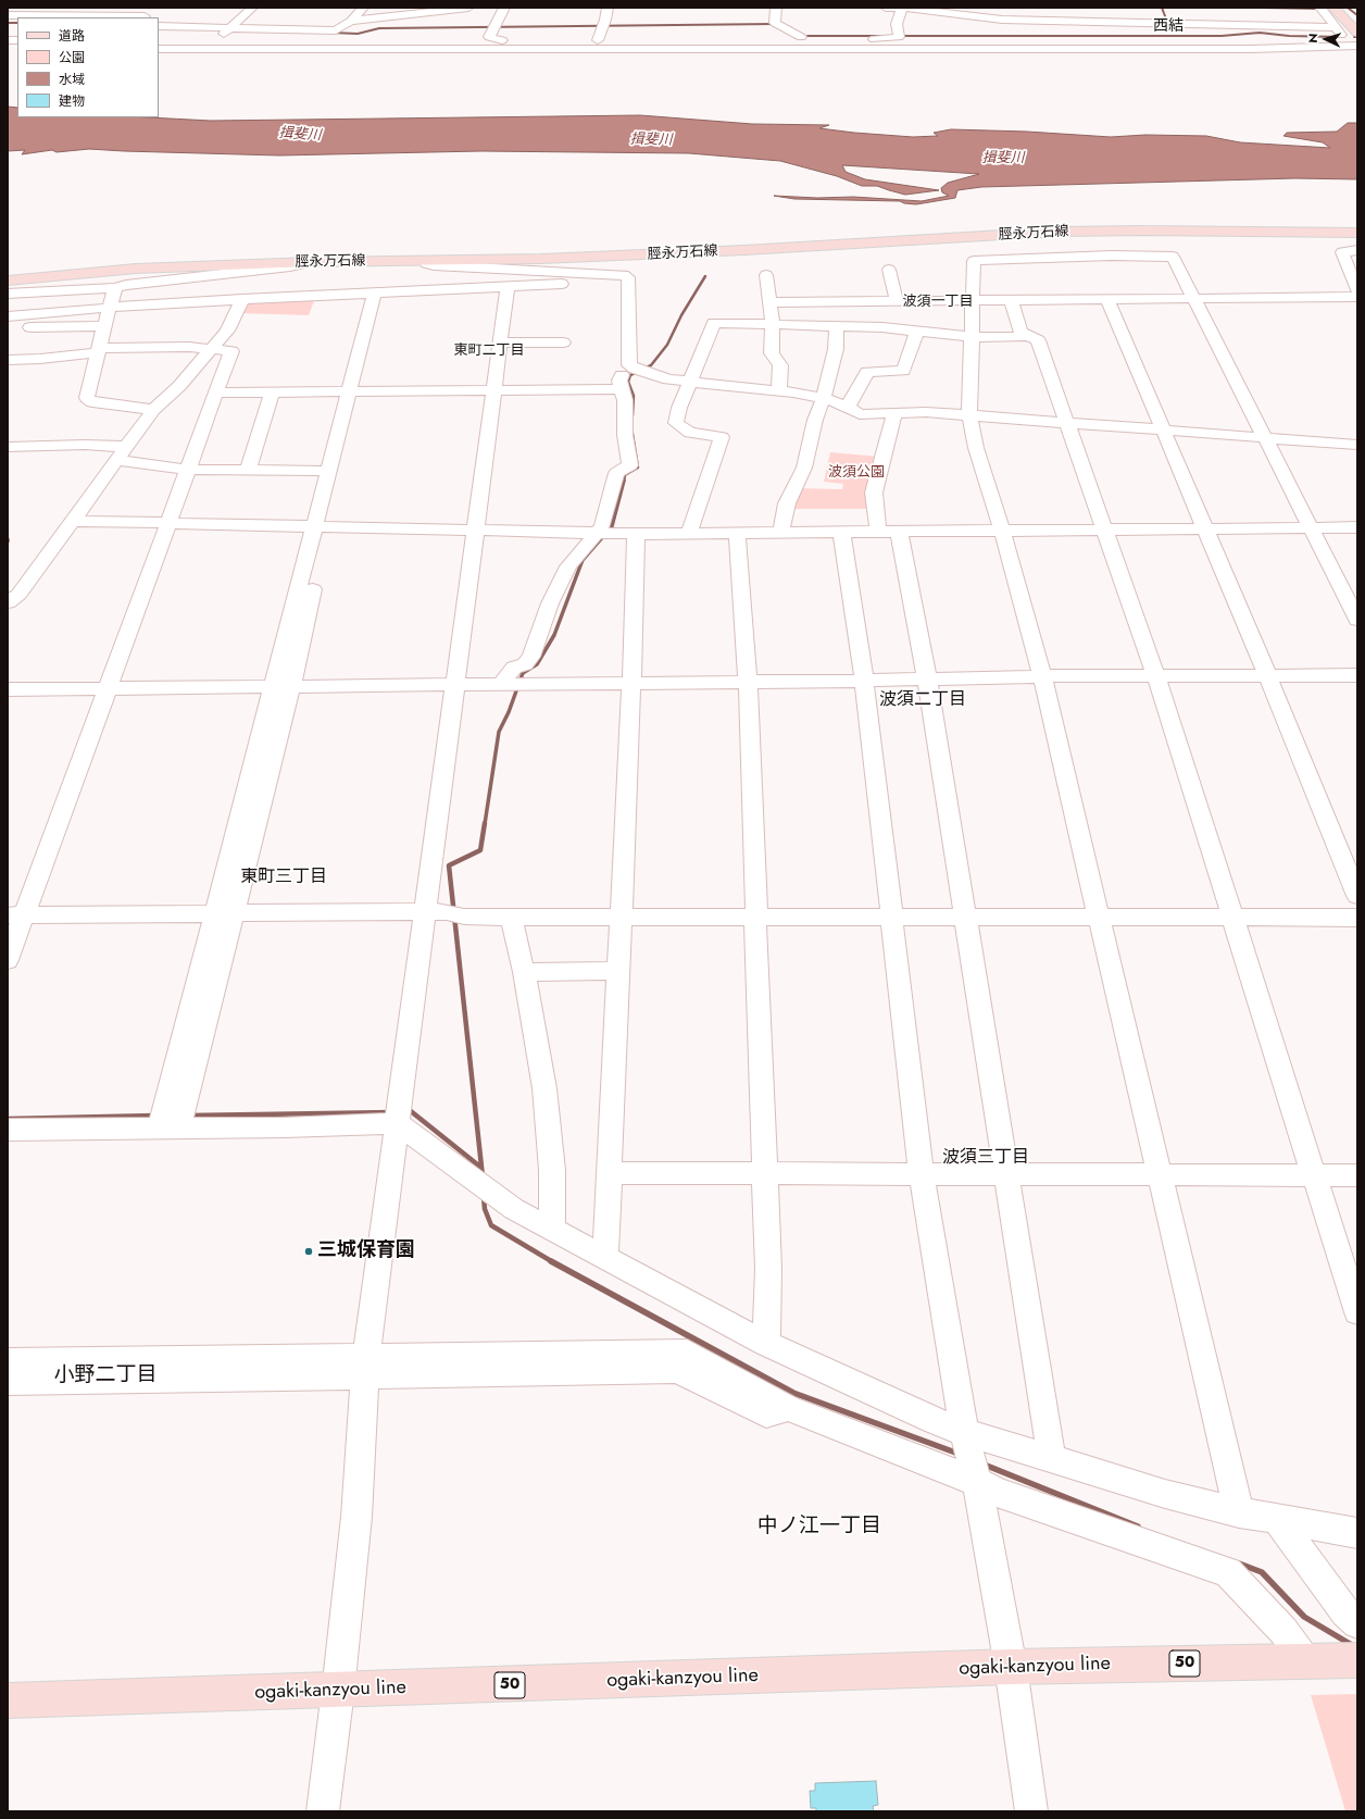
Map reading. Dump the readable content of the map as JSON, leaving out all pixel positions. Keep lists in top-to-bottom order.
{
  "streets": {
    "main road": ["脛永万石線", "50", "ogaki-kanzyou line"]
  },
  "districts": [
    "西結",
    "波須一丁目",
    "東町二丁目",
    "波須二丁目",
    "東町三丁目",
    "波須三丁目",
    "小野二丁目",
    "中ノ江一丁目"
  ],
  "water": ["揖斐川"],
  "parks": ["波須公園"],
  "places": ["三城保育園"],
  "legend": [
    "道路",
    "公園",
    "水域",
    "建物"
  ],
  "north": "left"
}
